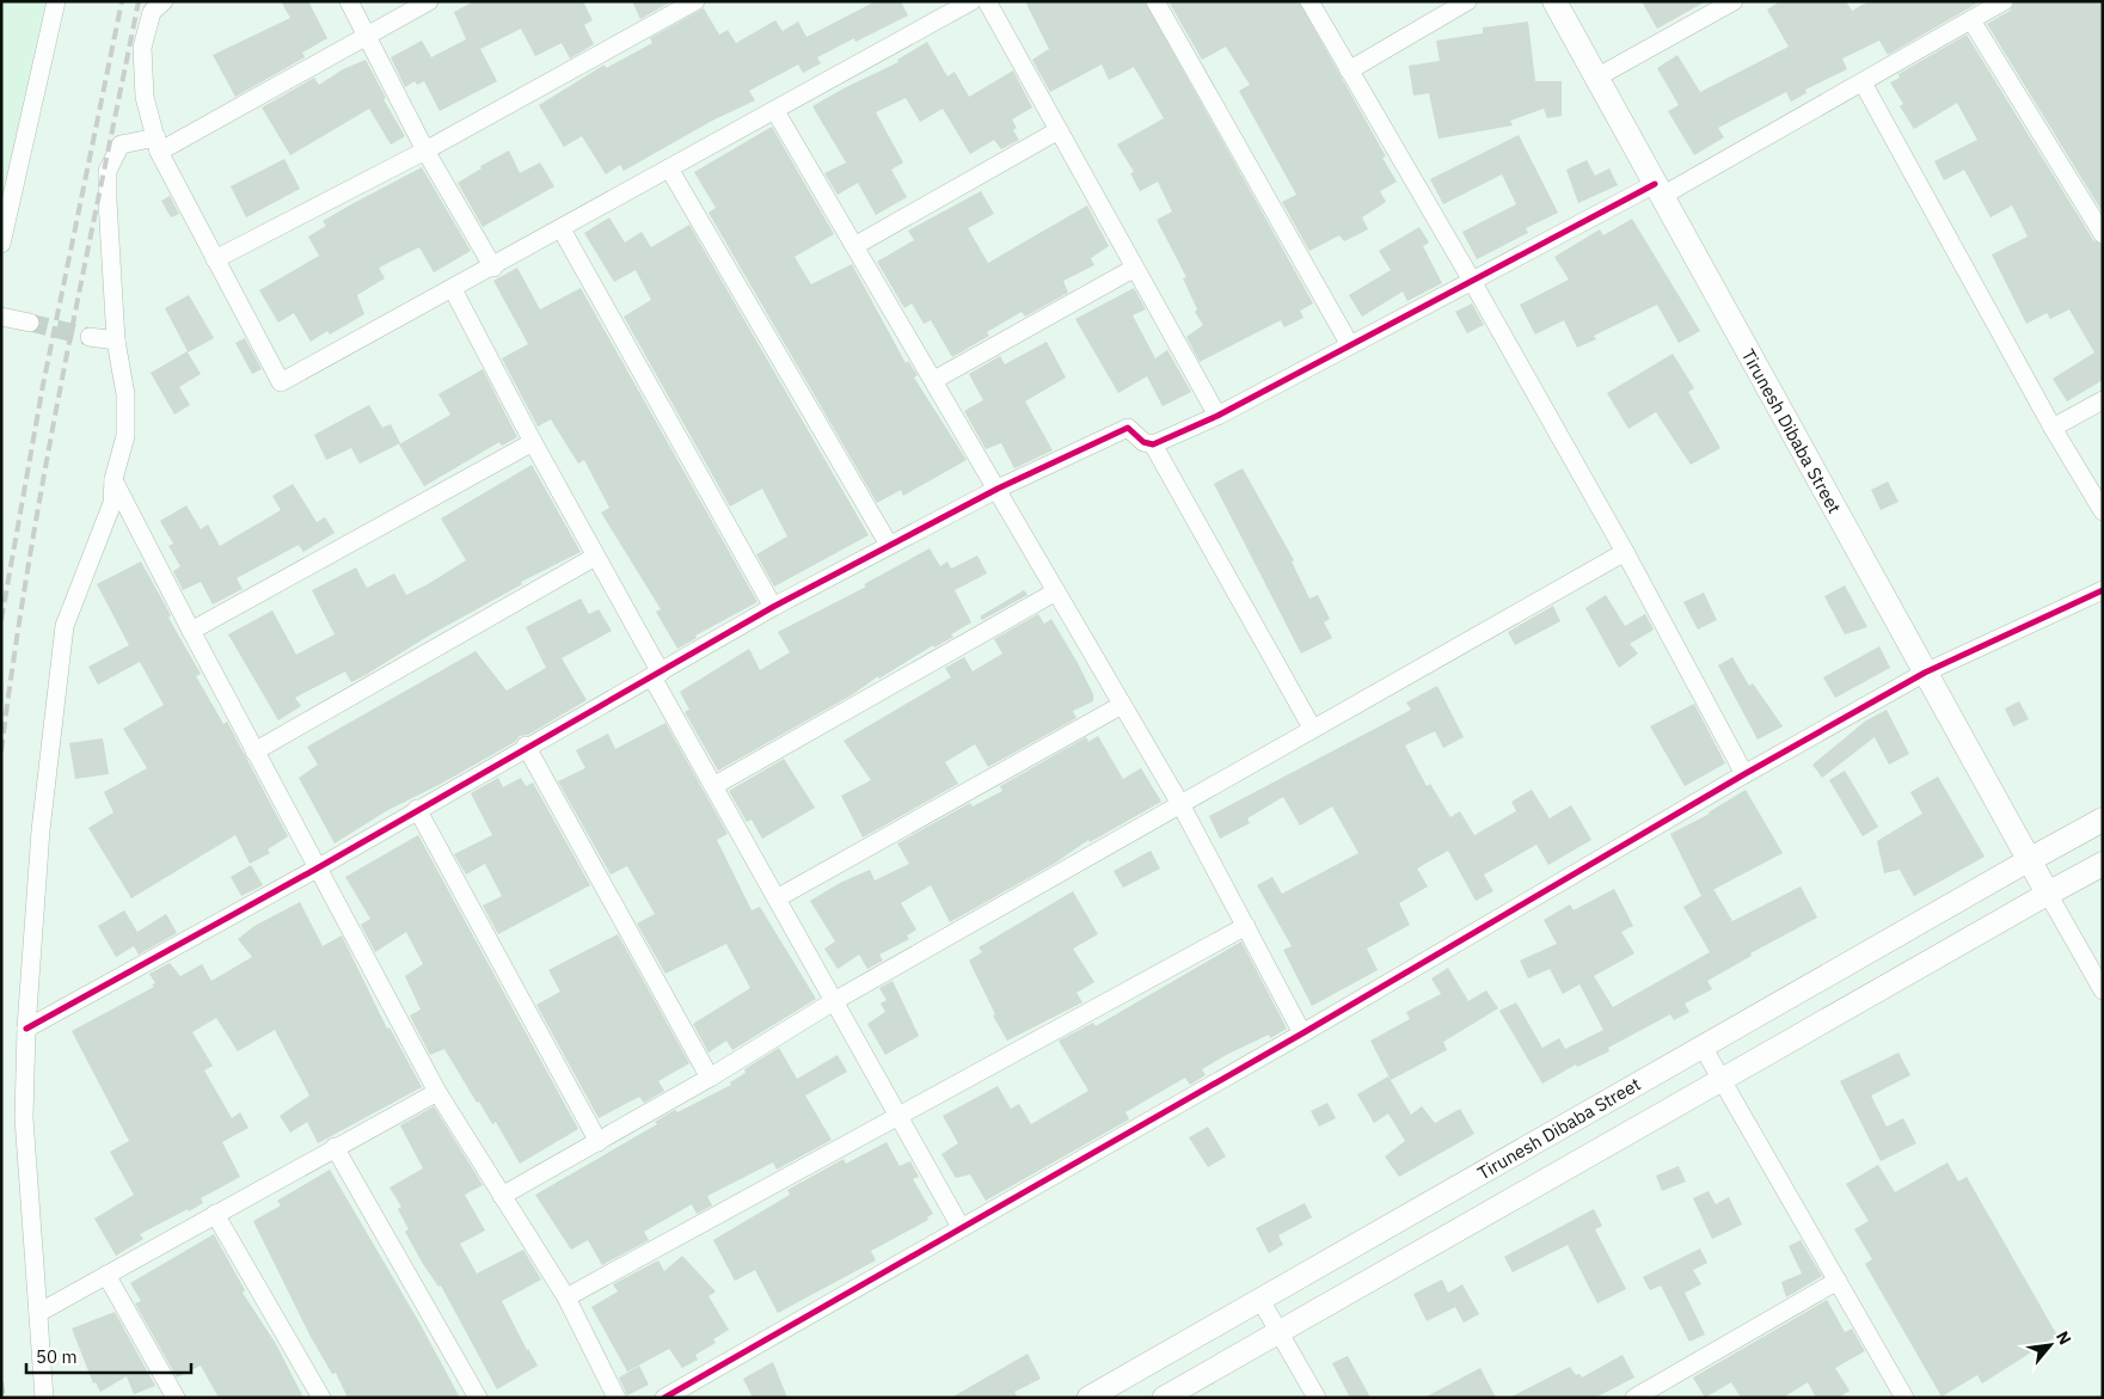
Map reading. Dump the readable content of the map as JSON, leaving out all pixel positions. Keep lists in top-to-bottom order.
{
  "streets": {
    "main road": ["Tirunesh Dibaba Street"]
  },
  "scale_bar": "50 m",
  "north": "top right"
}
